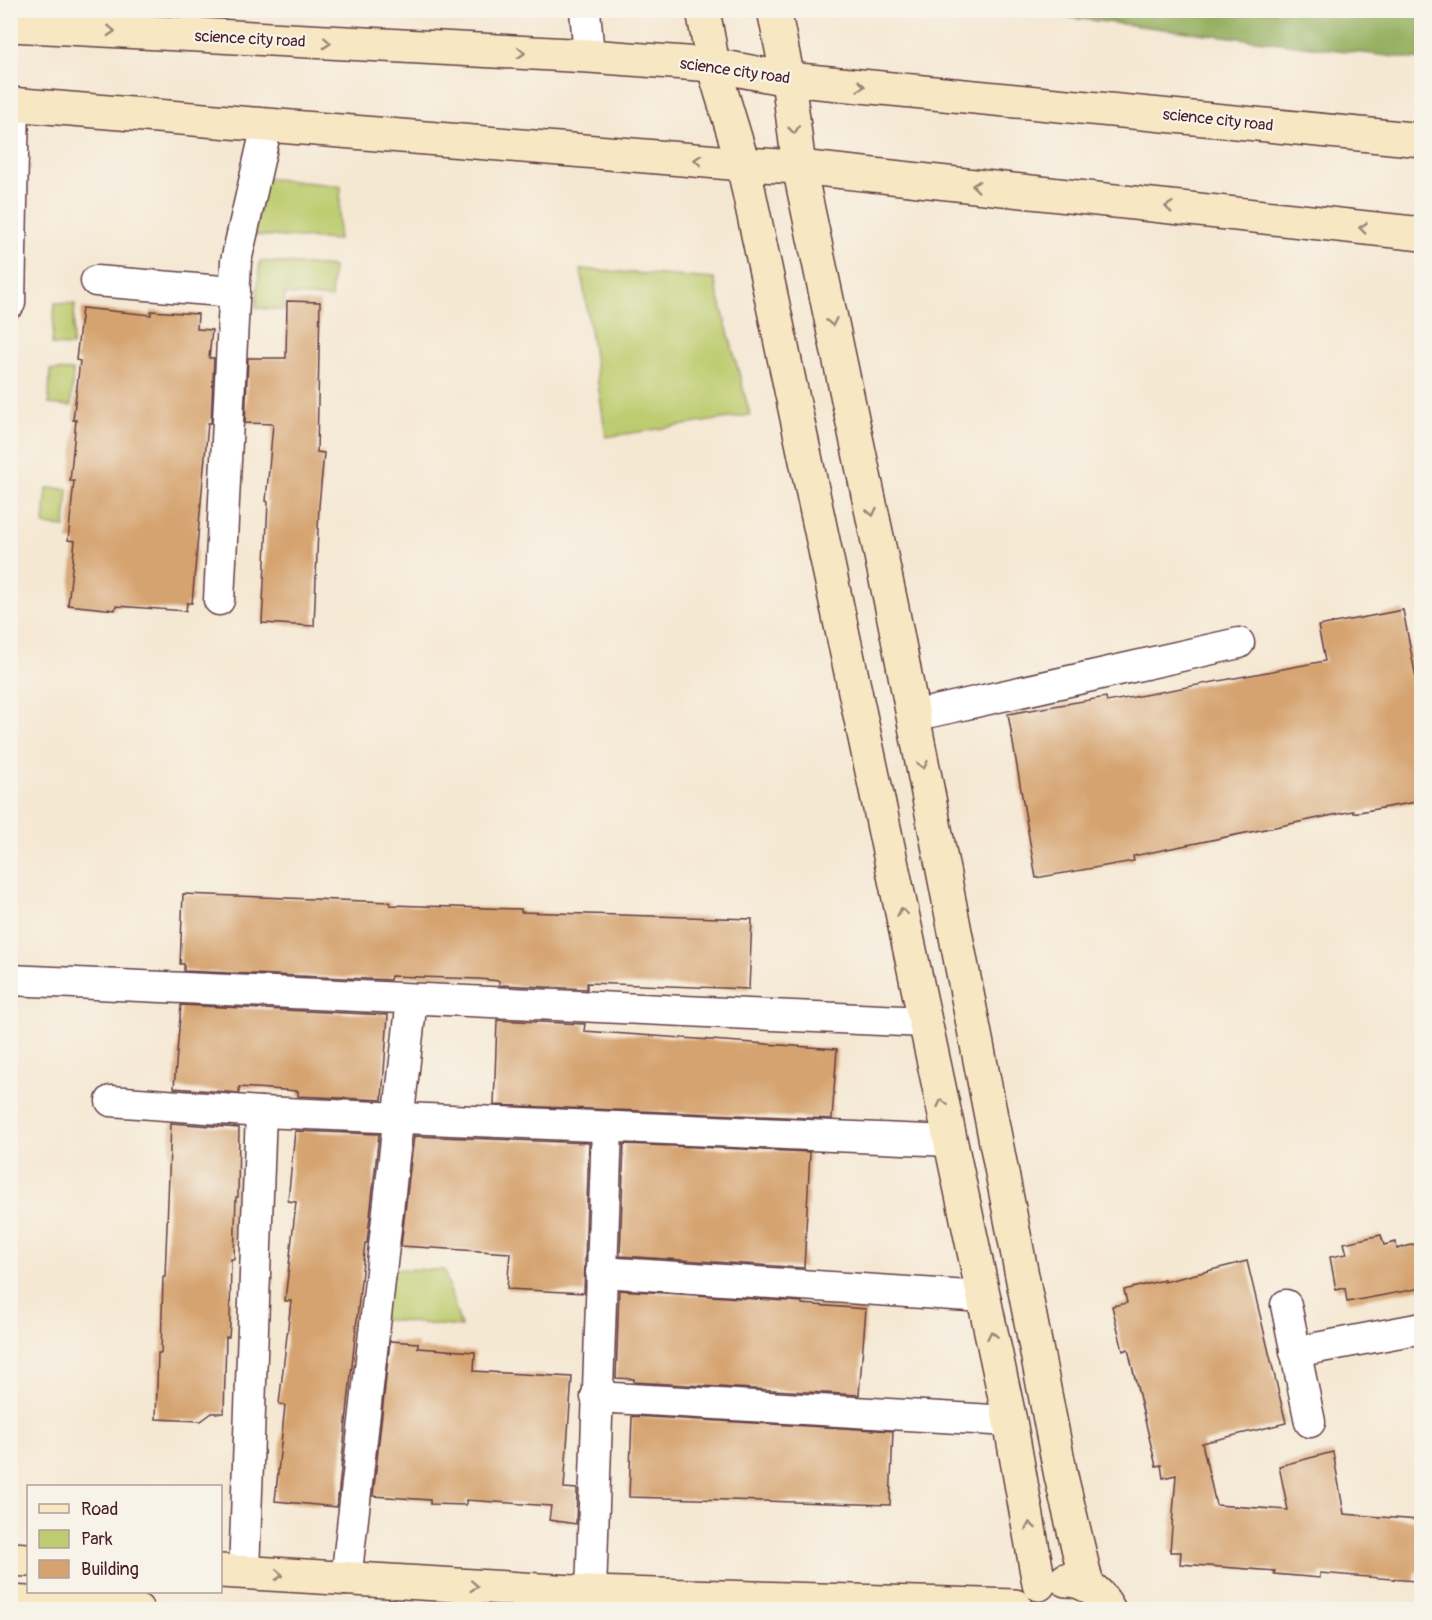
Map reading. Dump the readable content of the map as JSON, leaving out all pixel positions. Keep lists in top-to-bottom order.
{
  "streets": {
    "street": ["science city road"]
  },
  "legend": ["Road", "Park", "Building"]
}
